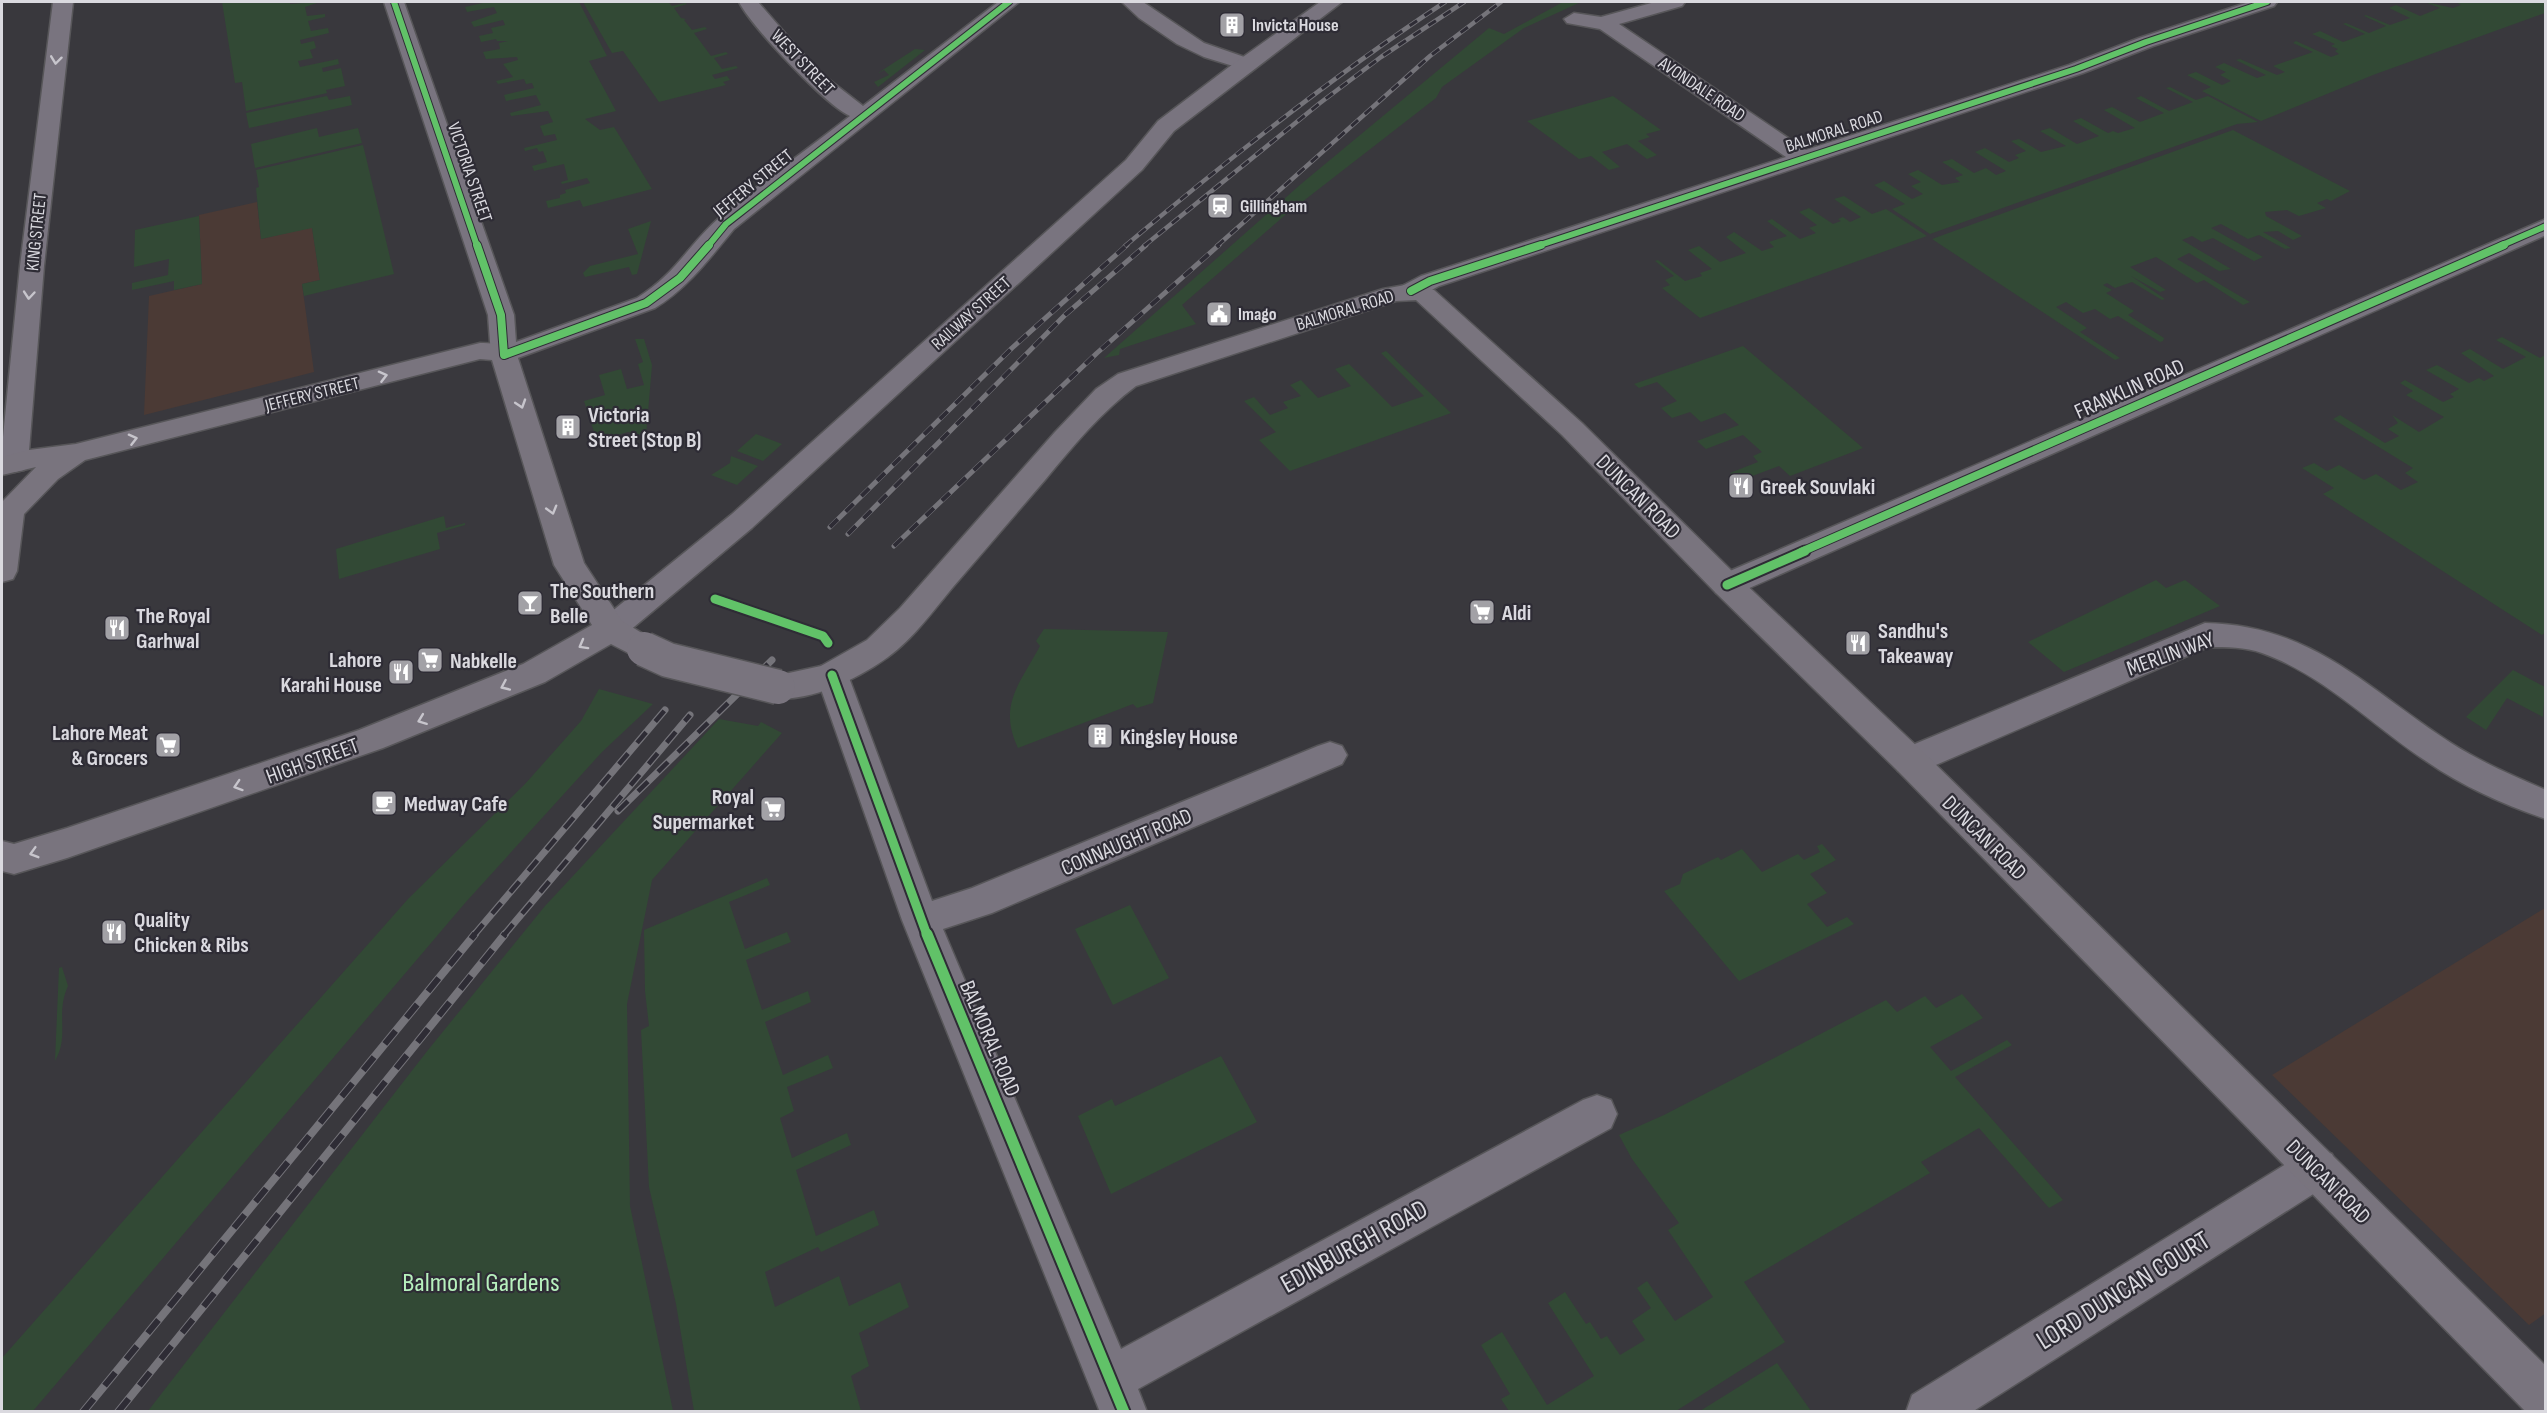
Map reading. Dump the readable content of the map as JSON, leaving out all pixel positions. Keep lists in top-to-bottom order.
{
  "streets": {
    "main road": [
      "BALMORAL ROAD",
      "VICTORIA STREET",
      "JEFFERY STREET",
      "DUNCAN ROAD",
      "HIGH STREET"
    ],
    "street": [
      "WEST STREET",
      "AVONDALE ROAD",
      "KING STREET",
      "RAILWAY STREET",
      "FRANKLIN ROAD",
      "MERLIN WAY",
      "CONNAUGHT ROAD",
      "EDINBURGH ROAD",
      "LORD DUNCAN COURT"
    ]
  },
  "crossings": [
    ["WEST STREET", "JEFFERY STREET"],
    ["AVONDALE ROAD", "BALMORAL ROAD"],
    ["BALMORAL ROAD", "VICTORIA STREET"],
    ["BALMORAL ROAD", "RAILWAY STREET"],
    ["BALMORAL ROAD", "DUNCAN ROAD"],
    ["BALMORAL ROAD", "HIGH STREET"],
    ["BALMORAL ROAD", "CONNAUGHT ROAD"],
    ["BALMORAL ROAD", "EDINBURGH ROAD"],
    ["VICTORIA STREET", "JEFFERY STREET"],
    ["VICTORIA STREET", "RAILWAY STREET"],
    ["VICTORIA STREET", "HIGH STREET"],
    ["JEFFERY STREET", "KING STREET"],
    ["RAILWAY STREET", "HIGH STREET"],
    ["FRANKLIN ROAD", "DUNCAN ROAD"],
    ["DUNCAN ROAD", "MERLIN WAY"],
    ["DUNCAN ROAD", "LORD DUNCAN COURT"]
  ],
  "one_way": [
    "VICTORIA STREET",
    "JEFFERY STREET",
    "KING STREET",
    "HIGH STREET"
  ],
  "parks": ["Balmoral Gardens"],
  "places": {
    "building": ["Invicta House", "Victoria Street (Stop B)", "Kingsley House"],
    "station": ["Gillingham"],
    "public building": ["Imago"],
    "restaurant": [
      "Greek Souvlaki",
      "The Royal Garhwal",
      "Sandhu's Takeaway",
      "Lahore Karahi House",
      "Quality Chicken & Ribs"
    ],
    "bar": ["The Southern Belle"],
    "supermarket": [
      "Aldi",
      "Nabkelle",
      "Lahore Meat & Grocers",
      "Royal Supermarket"
    ],
    "cafe": ["Medway Cafe"]
  }
}
